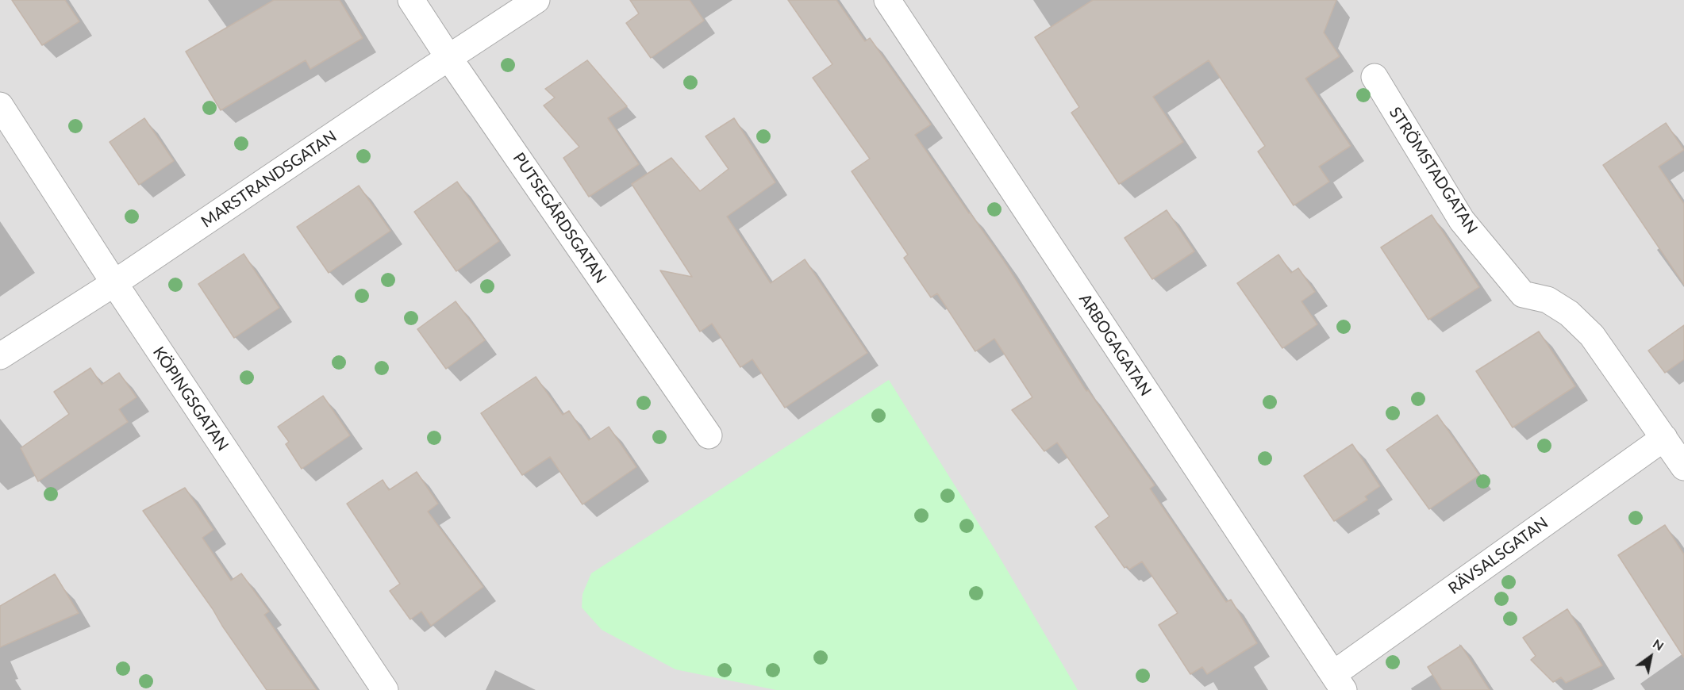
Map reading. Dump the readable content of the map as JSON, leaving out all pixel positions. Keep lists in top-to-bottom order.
{
  "streets": {
    "street": [
      "STRÖMSTADGATAN",
      "MARSTRANDSGATAN",
      "PUTSEGÅRDSGATAN",
      "ARBOGAGATAN",
      "KÖPINGSGATAN",
      "RÄVSALSGATAN"
    ]
  },
  "crossings": [
    ["STRÖMSTADGATAN", "RÄVSALSGATAN"],
    ["MARSTRANDSGATAN", "PUTSEGÅRDSGATAN"],
    ["MARSTRANDSGATAN", "KÖPINGSGATAN"],
    ["ARBOGAGATAN", "RÄVSALSGATAN"]
  ],
  "north": "top right"
}
